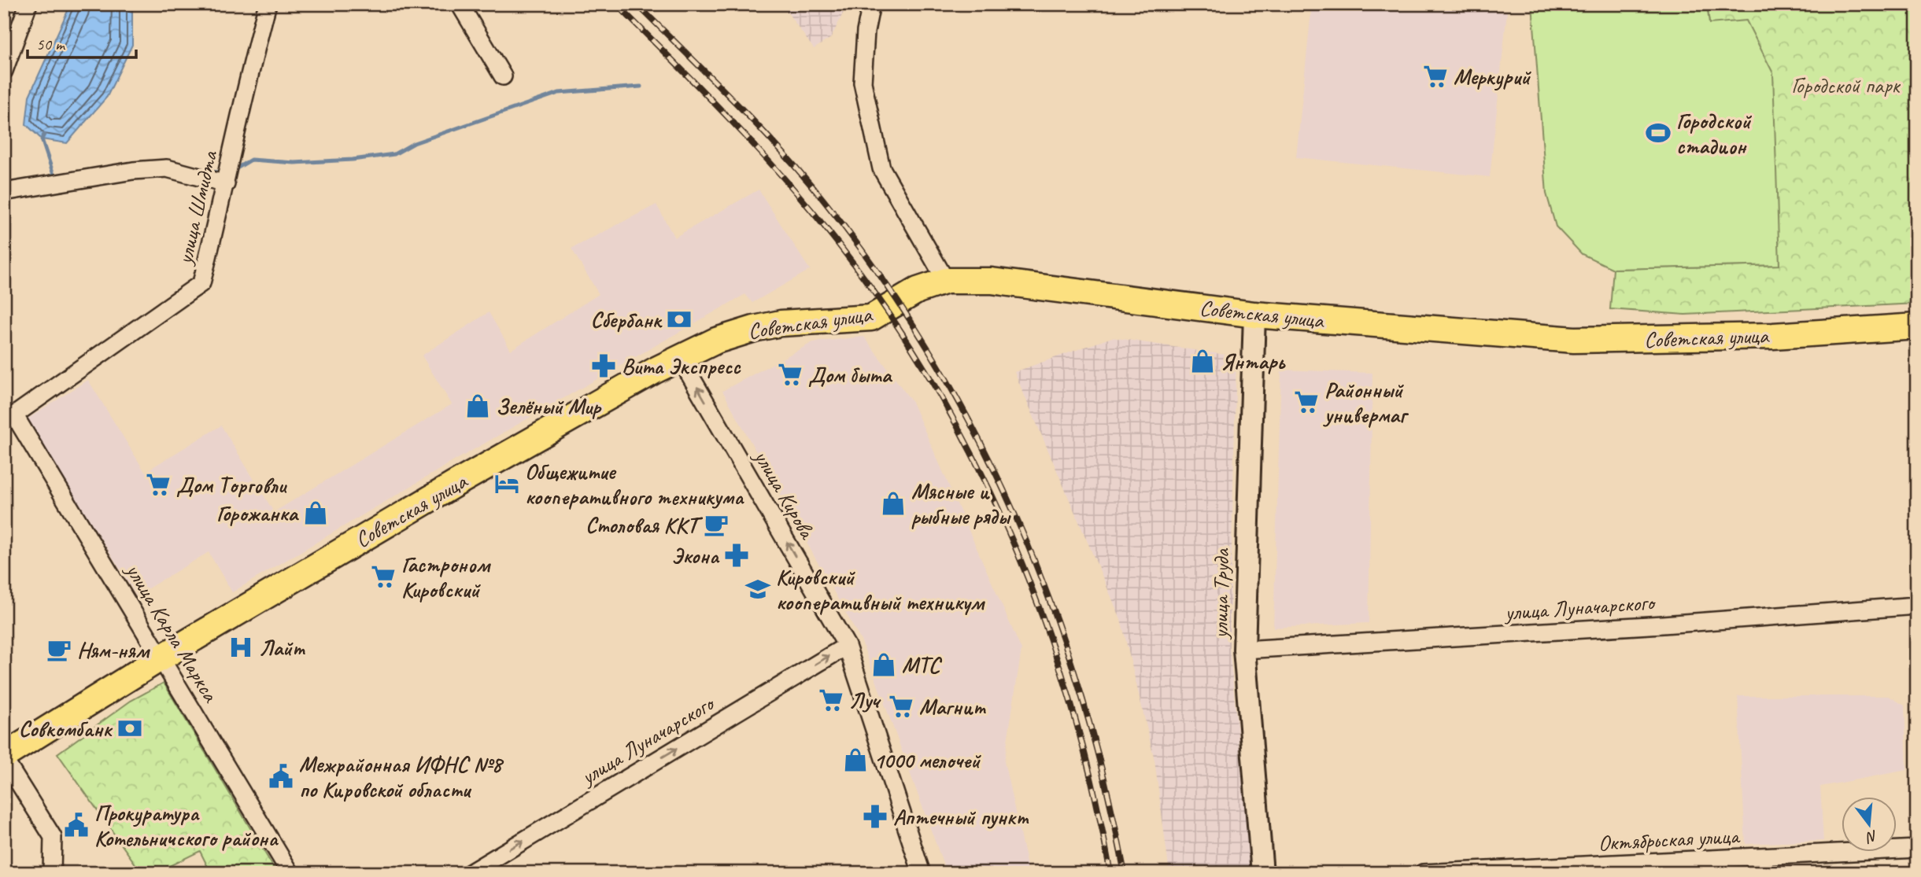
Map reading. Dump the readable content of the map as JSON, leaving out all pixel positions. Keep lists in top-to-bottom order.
{
  "streets": {
    "main road": ["Советская улица"],
    "street": [
      "улица Шмидта",
      "улица Кирова",
      "улица Труда",
      "улица Луначарского",
      "улица Карла Маркса",
      "Октябрьская улица"
    ]
  },
  "crossings": [
    ["улица Шмидта", "улица Карла Маркса"],
    ["Советская улица", "улица Кирова"],
    ["Советская улица", "улица Труда"],
    ["Советская улица", "улица Карла Маркса"],
    ["улица Кирова", "улица Луначарского"],
    ["улица Труда", "улица Луначарского"]
  ],
  "one_way": ["улица Кирова", "улица Луначарского"],
  "parks": ["Городской парк"],
  "places": {
    "supermarket": [
      "Меркурий",
      "Дом быта",
      "Районный универмаг",
      "Дом Торговли",
      "Гастроном Кировский",
      "Луч",
      "Магнит"
    ],
    "sports": ["Городской стадион"],
    "bank": ["Сбербанк", "Совкомбанк"],
    "shop": [
      "Янтарь",
      "Зелёный Мир",
      "Мясные и рыбные ряды",
      "Горожанка",
      "МТС",
      "1000 мелочей"
    ],
    "pharmacy": ["Вита Экспресс", "Экона", "Аптечный пункт"],
    "hotel": ["Общежитие кооперативного техникума"],
    "cafe": ["Столовая ККТ", "Ням-ням"],
    "school or university": ["Кировский кооперативный техникум"],
    "hospital": ["Лайт"],
    "public building": ["Межрайонная ИФНС №8 по Кировской области", "Прокуратура Котельничского района"]
  },
  "scale_bar": "50 m",
  "north": "bottom"
}
